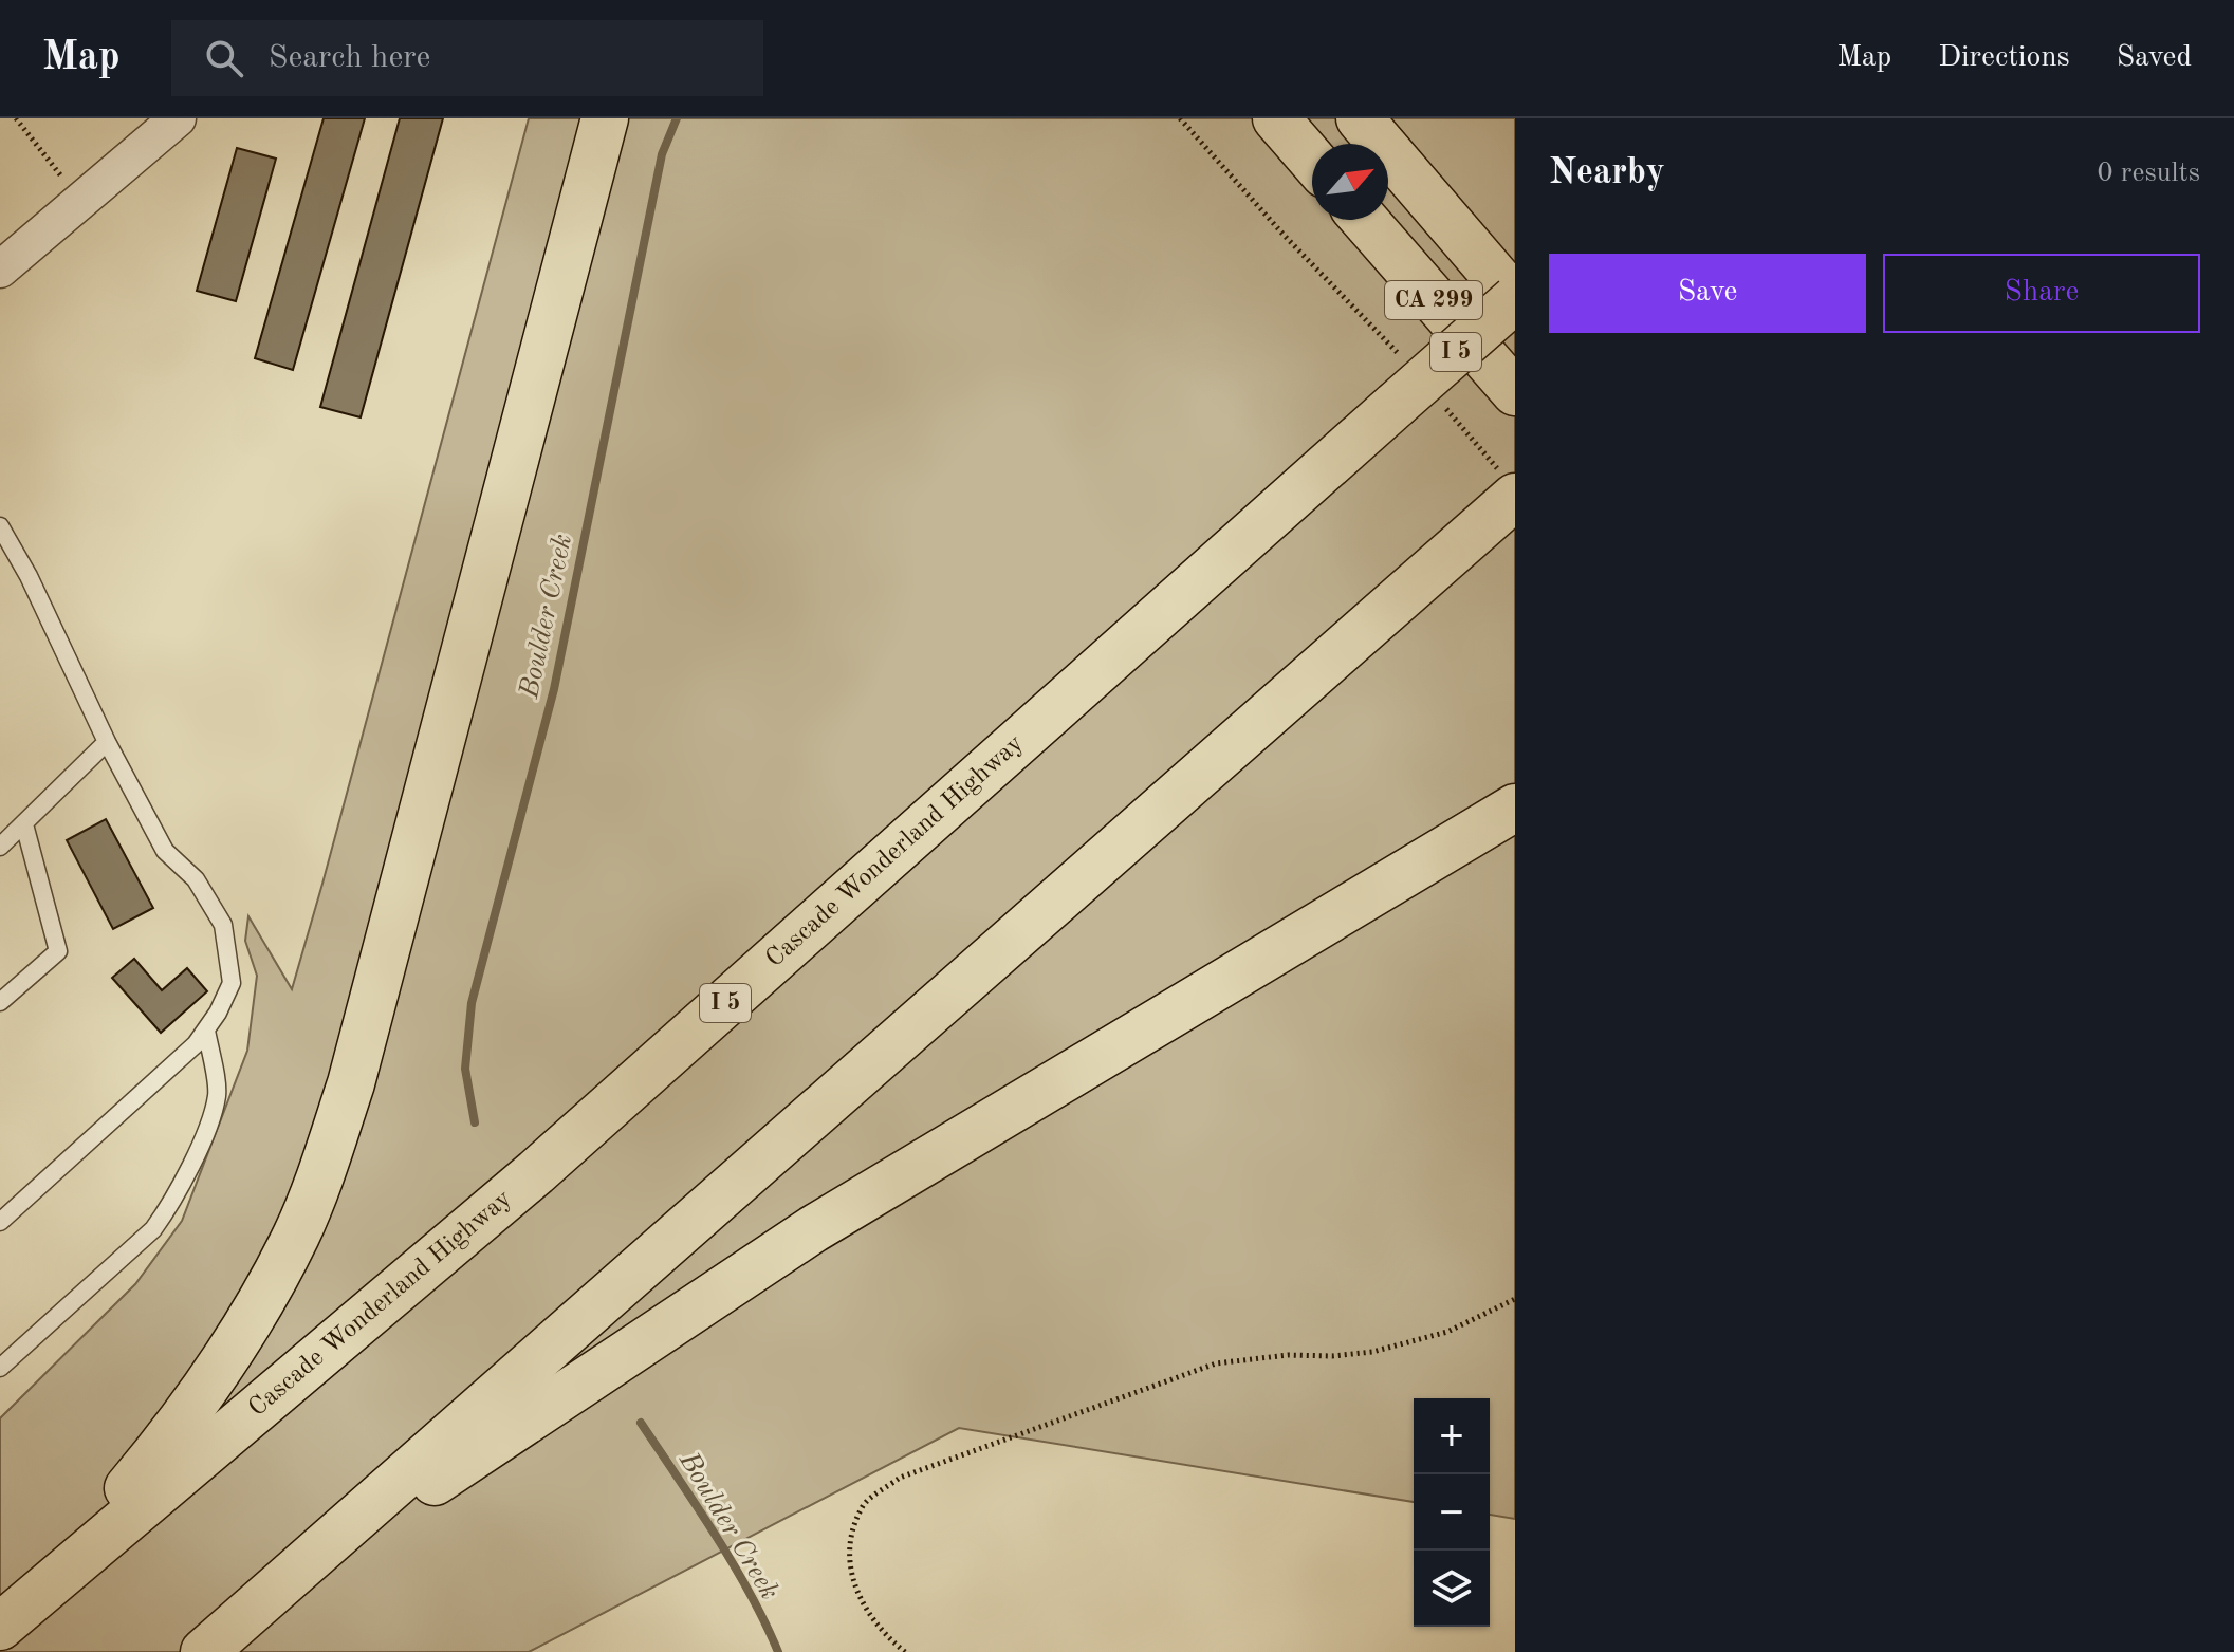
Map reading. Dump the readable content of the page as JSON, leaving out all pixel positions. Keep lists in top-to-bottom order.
{
  "streets": {
    "highway": ["CA 299", "I 5", "Cascade Wonderland Highway"]
  },
  "crossings": [
    ["CA 299", "Cascade Wonderland Highway"]
  ],
  "water": ["Boulder Creek"],
  "north": "top right",
  "page": {
    "header": "Map",
    "search": "Search here",
    "nav": ["Map", "Directions", "Saved"],
    "heading": ["Nearby", "0 results"],
    "buttons": ["Save", "Share"],
    "map_buttons": ["+", "−"]
  }
}
